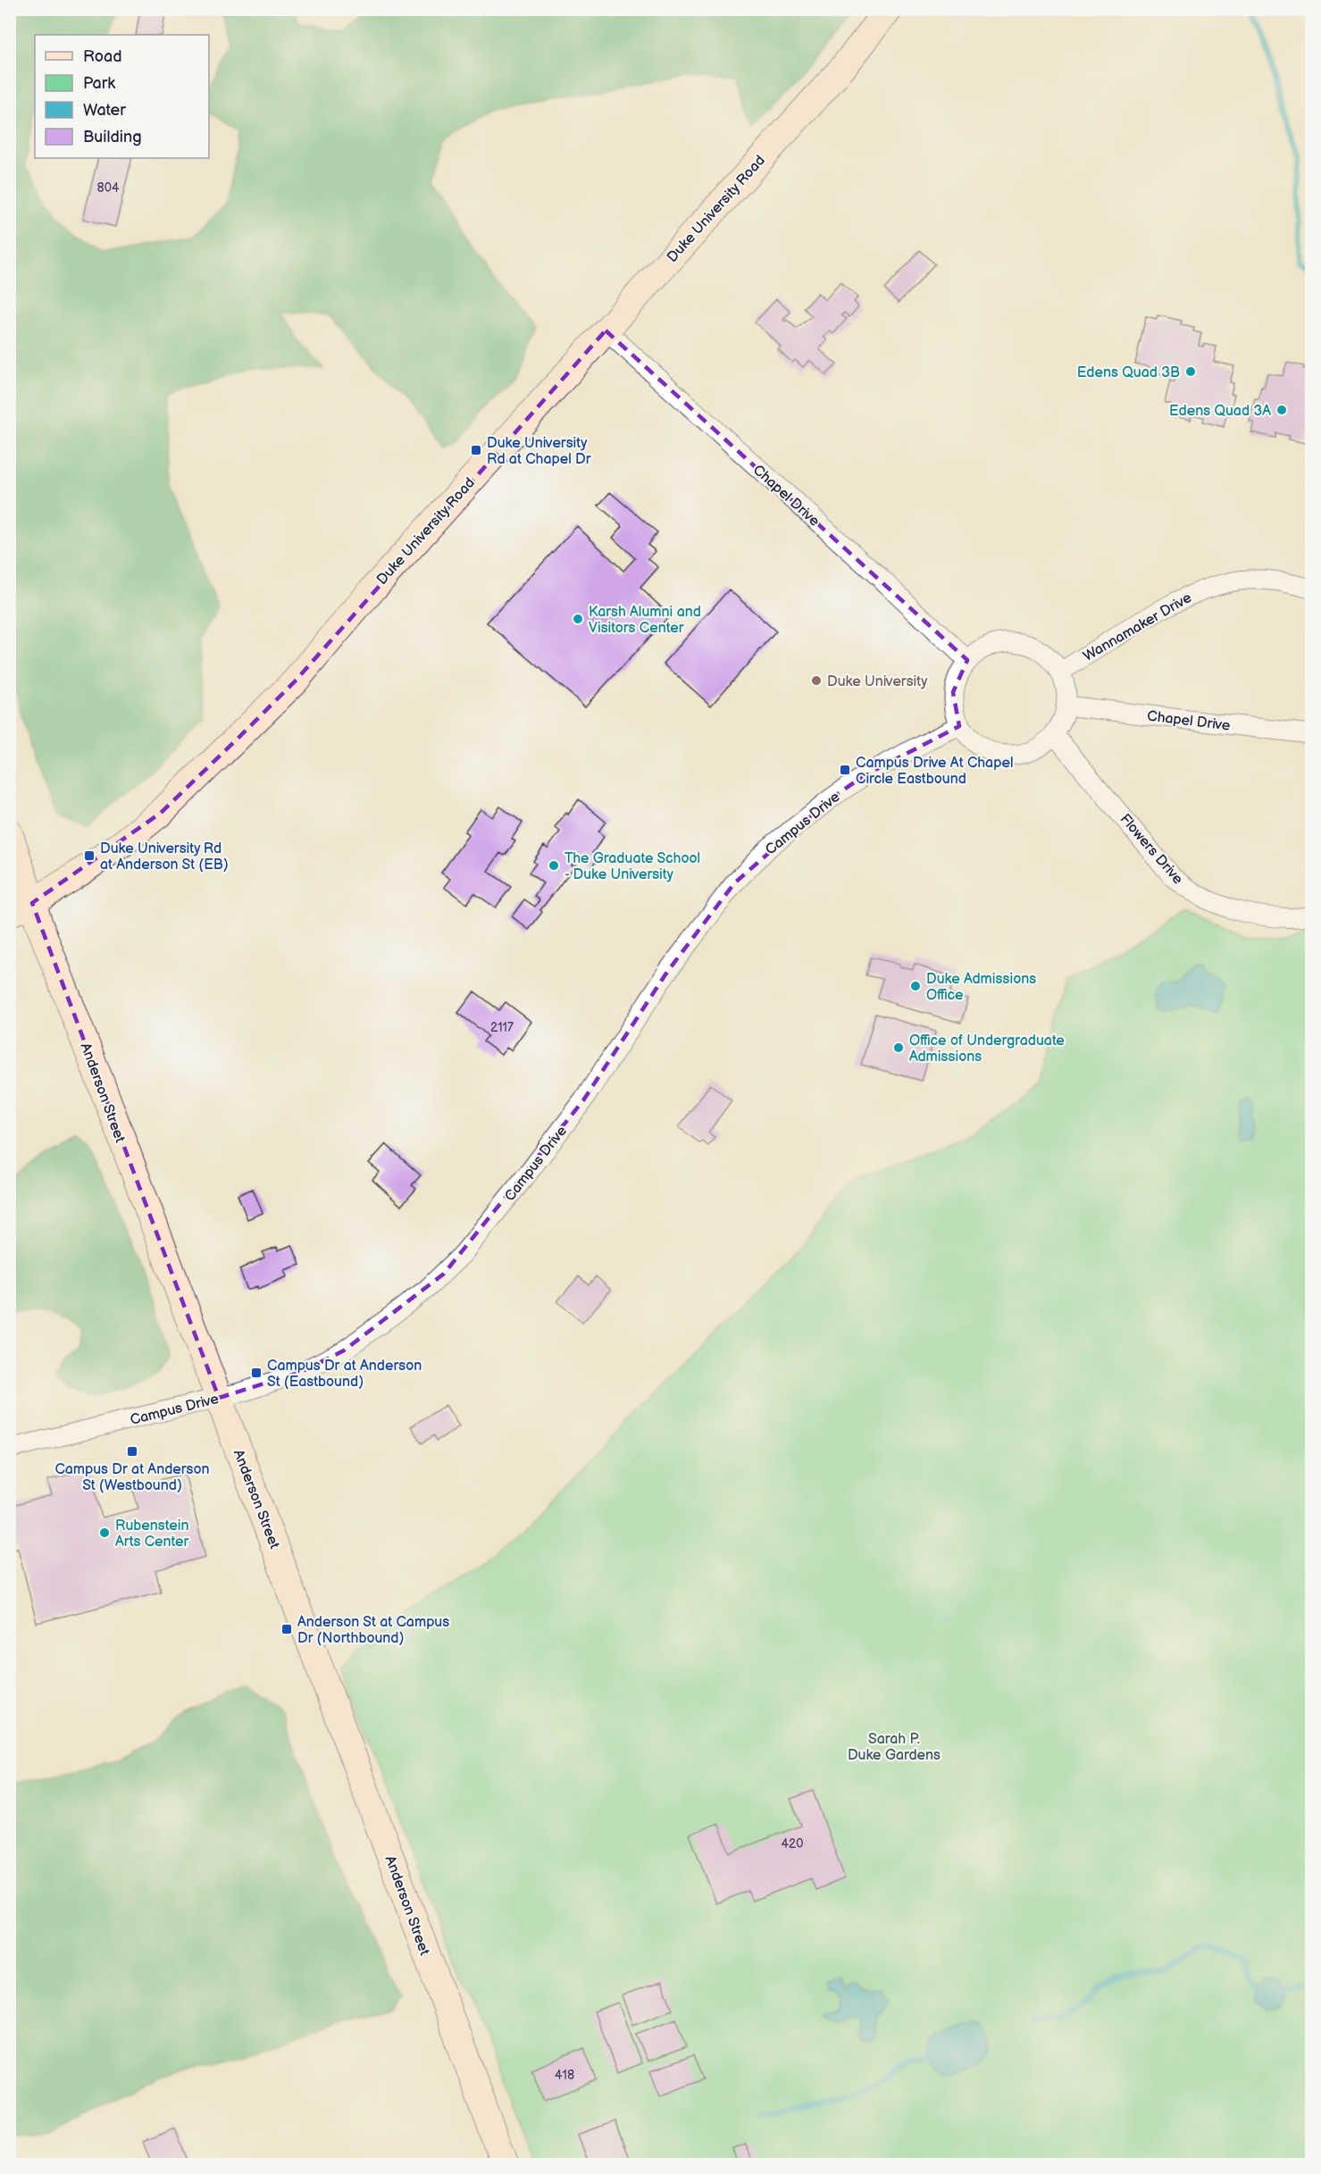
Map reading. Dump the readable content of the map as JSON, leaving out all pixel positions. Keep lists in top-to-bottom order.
{
  "streets": {
    "street": [
      "Duke University Road",
      "Chapel Drive",
      "Wannamaker Drive",
      "Campus Drive",
      "Flowers Drive",
      "Anderson Street"
    ]
  },
  "crossings": [
    ["Duke University Road", "Chapel Drive"],
    ["Duke University Road", "Anderson Street"],
    ["Chapel Drive", "Wannamaker Drive"],
    ["Chapel Drive", "Campus Drive"],
    ["Chapel Drive", "Flowers Drive"],
    ["Wannamaker Drive", "Campus Drive"],
    ["Wannamaker Drive", "Flowers Drive"],
    ["Campus Drive", "Flowers Drive"],
    ["Campus Drive", "Anderson Street"]
  ],
  "parks": ["Sarah P. Duke Gardens"],
  "places": {
    "other": [
      "Edens Quad 3B",
      "Edens Quad 3A",
      "Karsh Alumni and Visitors Center",
      "Duke University",
      "The Graduate School - Duke University",
      "Duke Admissions Office",
      "Office of Undergraduate Admissions",
      "Rubenstein Arts Center"
    ],
    "transit": [
      "Duke University Rd at Chapel Dr",
      "Campus Drive At Chapel Circle Eastbound",
      "Duke University Rd at Anderson St (EB)",
      "Campus Dr at Anderson St (Eastbound)",
      "Campus Dr at Anderson St (Westbound)",
      "Anderson St at Campus Dr (Northbound)"
    ]
  },
  "house_numbers": [
    "804",
    "2117",
    "420",
    "418"
  ],
  "legend": [
    "Road",
    "Park",
    "Water",
    "Building"
  ]
}
